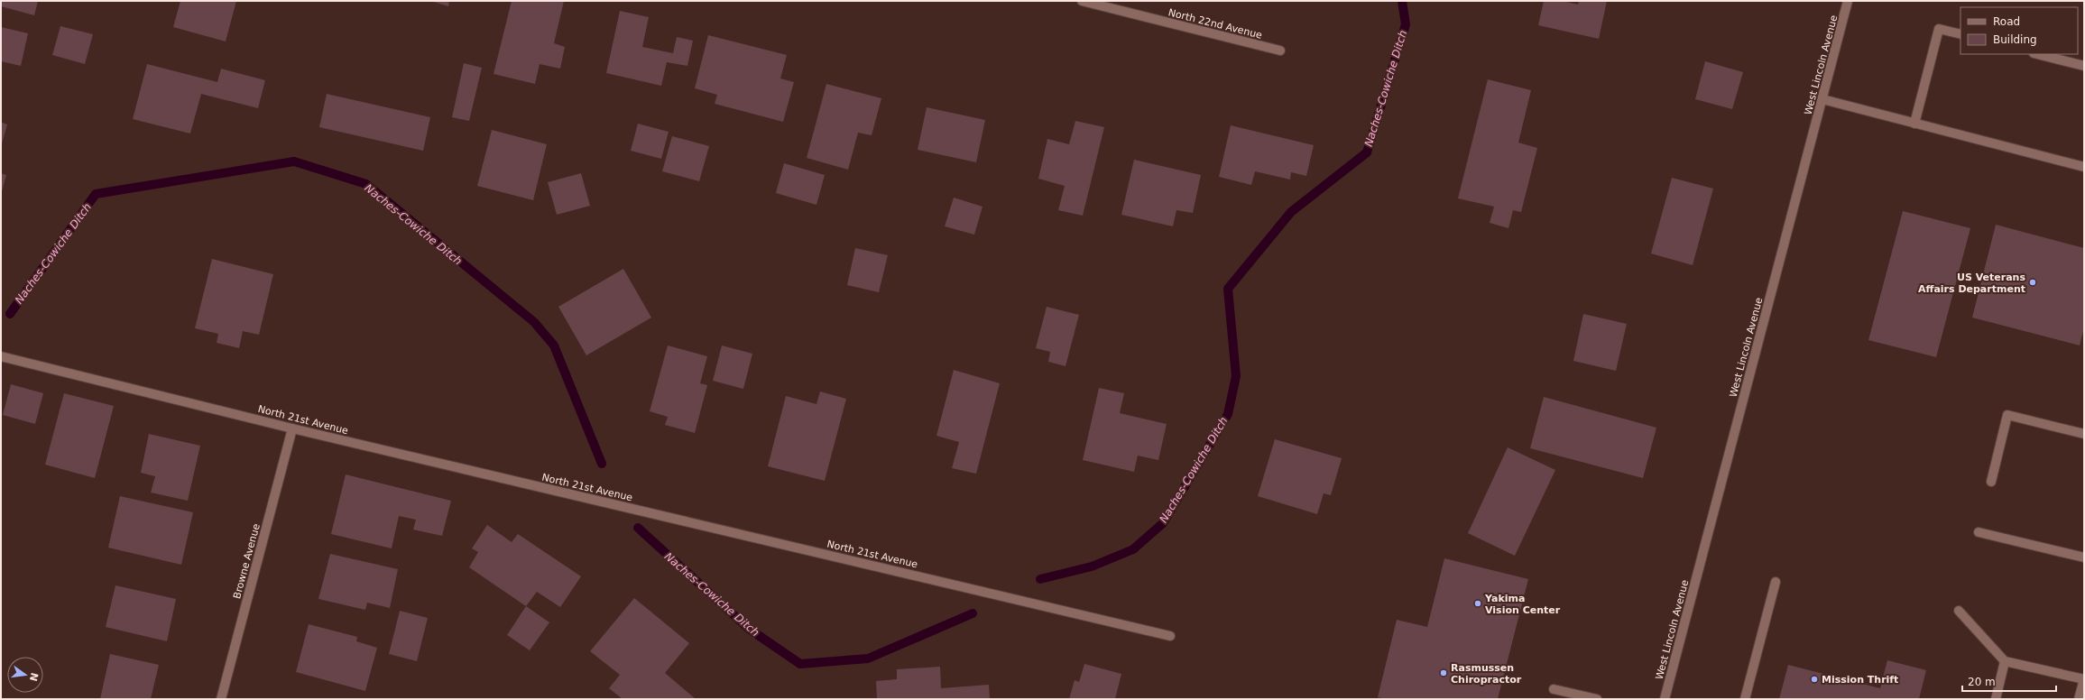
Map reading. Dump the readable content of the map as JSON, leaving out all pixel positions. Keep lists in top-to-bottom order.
{
  "streets": {
    "street": [
      "North 22nd Avenue",
      "West Lincoln Avenue",
      "North 21st Avenue",
      "Browne Avenue"
    ]
  },
  "crossings": [
    ["North 21st Avenue", "Browne Avenue"]
  ],
  "water": ["Naches-Cowiche Ditch"],
  "places": [
    "US Veterans Affairs Department",
    "Yakima Vision Center",
    "Rasmussen Chiropractor",
    "Mission Thrift"
  ],
  "legend": ["Road", "Building"],
  "scale_bar": "20 m",
  "north": "right"
}
